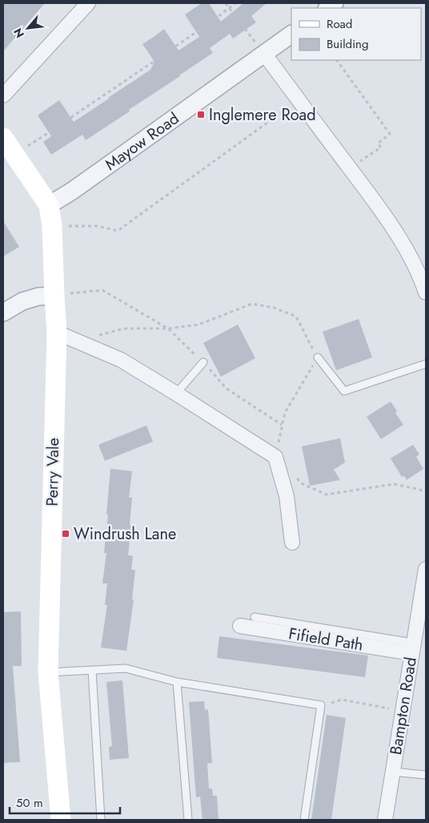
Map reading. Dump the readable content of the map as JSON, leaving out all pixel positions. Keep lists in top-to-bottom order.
{
  "streets": {
    "main road": ["Perry Vale"],
    "street": ["Mayow Road", "Fifield Path", "Bampton Road"]
  },
  "crossings": [
    ["Mayow Road", "Perry Vale"],
    ["Fifield Path", "Bampton Road"]
  ],
  "places": {
    "transit": ["Inglemere Road", "Windrush Lane"]
  },
  "legend": ["Road", "Building"],
  "scale_bar": "50 m",
  "north": "bottom left"
}
